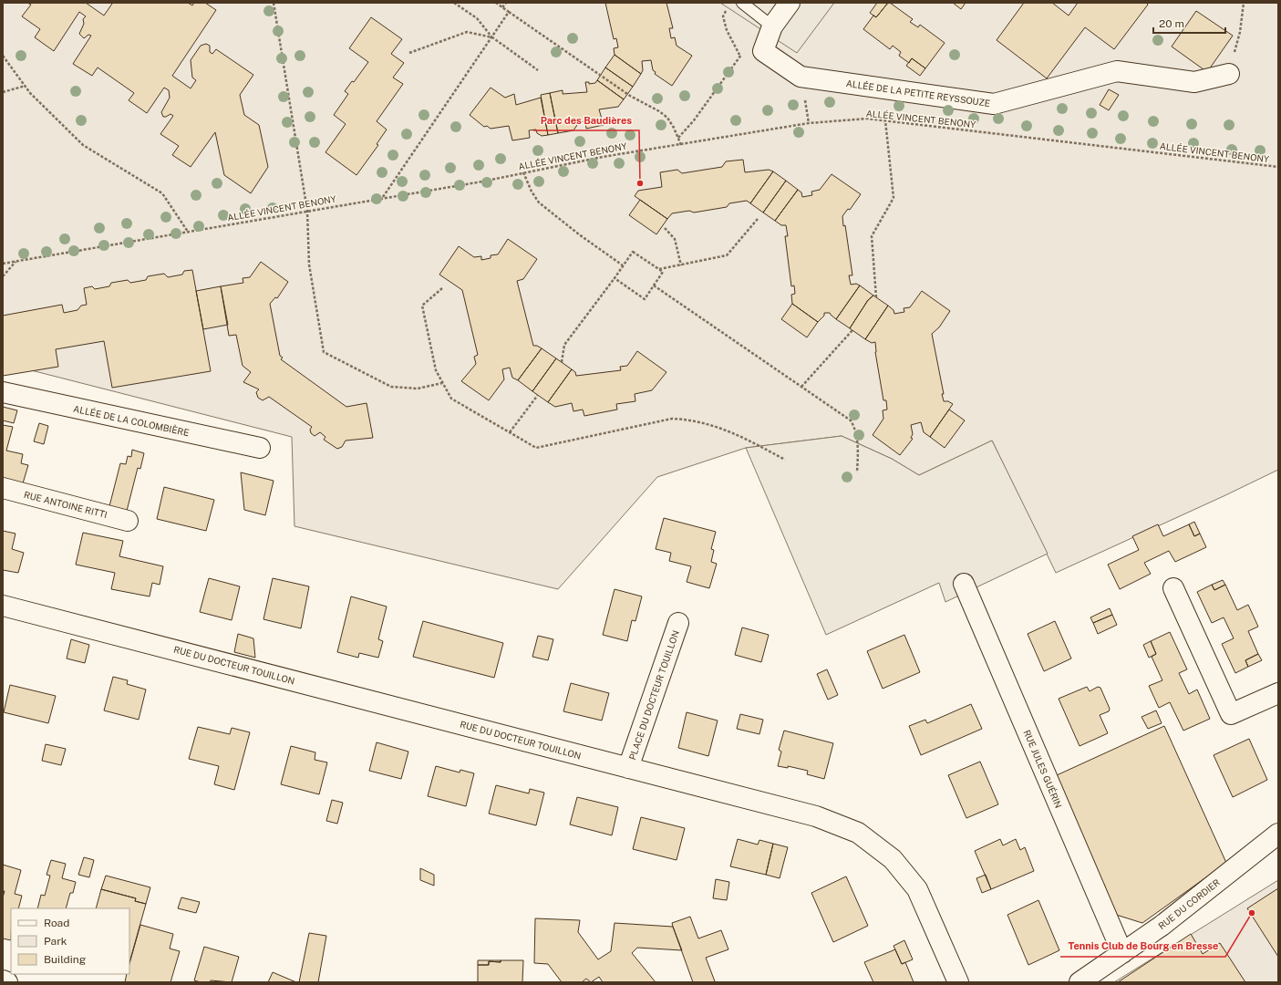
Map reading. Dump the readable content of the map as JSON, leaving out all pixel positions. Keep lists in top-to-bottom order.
{
  "streets": {
    "street": [
      "ALLÉE DE LA PETITE REYSSOUZE",
      "ALLÉE DE LA COLOMBIÈRE",
      "RUE ANTOINE RITTI",
      "RUE DU DOCTEUR TOUILLON",
      "PLACE DU DOCTEUR TOUILLON",
      "RUE JULES GUÉRIN",
      "RUE DU CORDIER"
    ],
    "path": ["ALLÉE VINCENT BENONY"]
  },
  "crossings": [
    ["RUE DU DOCTEUR TOUILLON", "PLACE DU DOCTEUR TOUILLON"],
    ["RUE JULES GUÉRIN", "RUE DU CORDIER"]
  ],
  "places": ["Parc des Baudières", "Tennis Club de Bourg en Bresse"],
  "legend": ["Road", "Park", "Building"],
  "scale_bar": "20 m"
}
